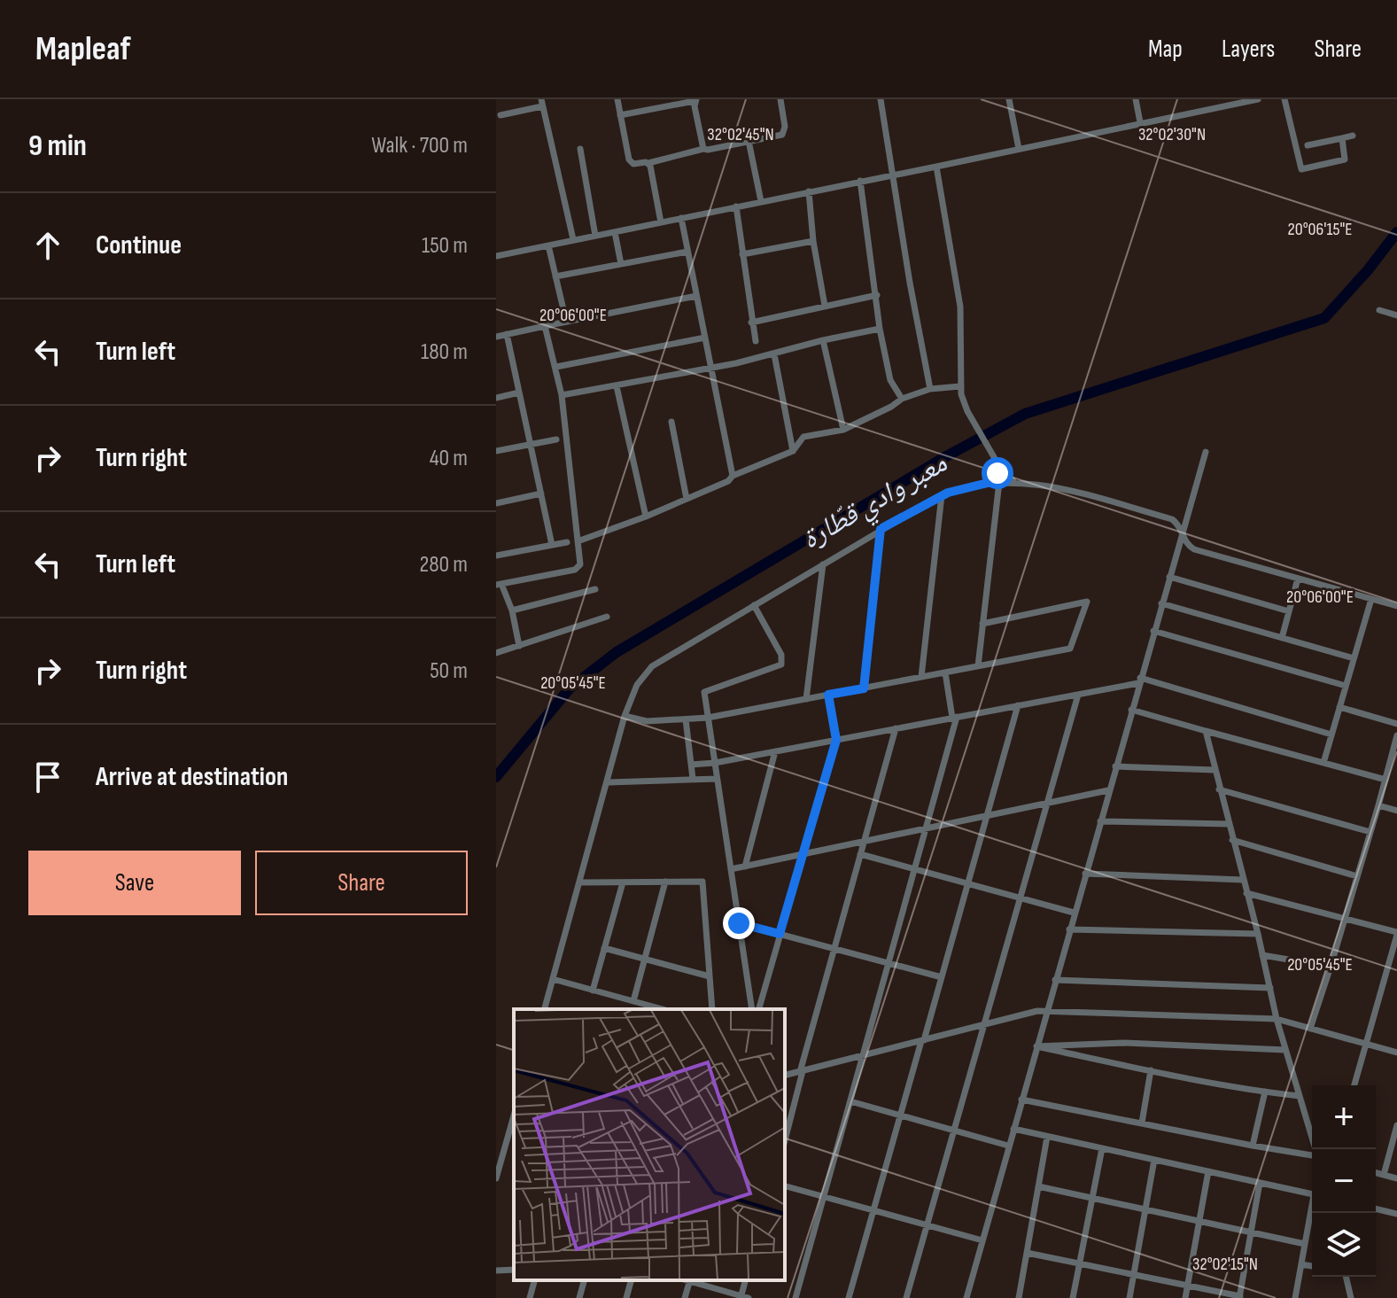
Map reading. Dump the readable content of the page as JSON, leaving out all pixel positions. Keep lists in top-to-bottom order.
{
  "water": ["معبر وادي قطّارة"],
  "page": {
    "header": "Mapleaf",
    "nav": ["Map", "Layers", "Share"],
    "heading": ["9 min", "Walk · 700 m"],
    "list": [
      ["Continue", "150 m"],
      ["Turn left", "180 m"],
      ["Turn right", "40 m"],
      ["Turn left", "280 m"],
      ["Turn right", "50 m"],
      "Arrive at destination"
    ],
    "buttons": ["Save", "Share"],
    "map_buttons": ["+", "−"]
  },
  "coordinates": [
    "32°02'45\"N",
    "32°02'30\"N",
    "20°06'15\"E",
    "20°06'00\"E",
    "20°05'45\"E",
    "32°02'15\"N"
  ]
}
